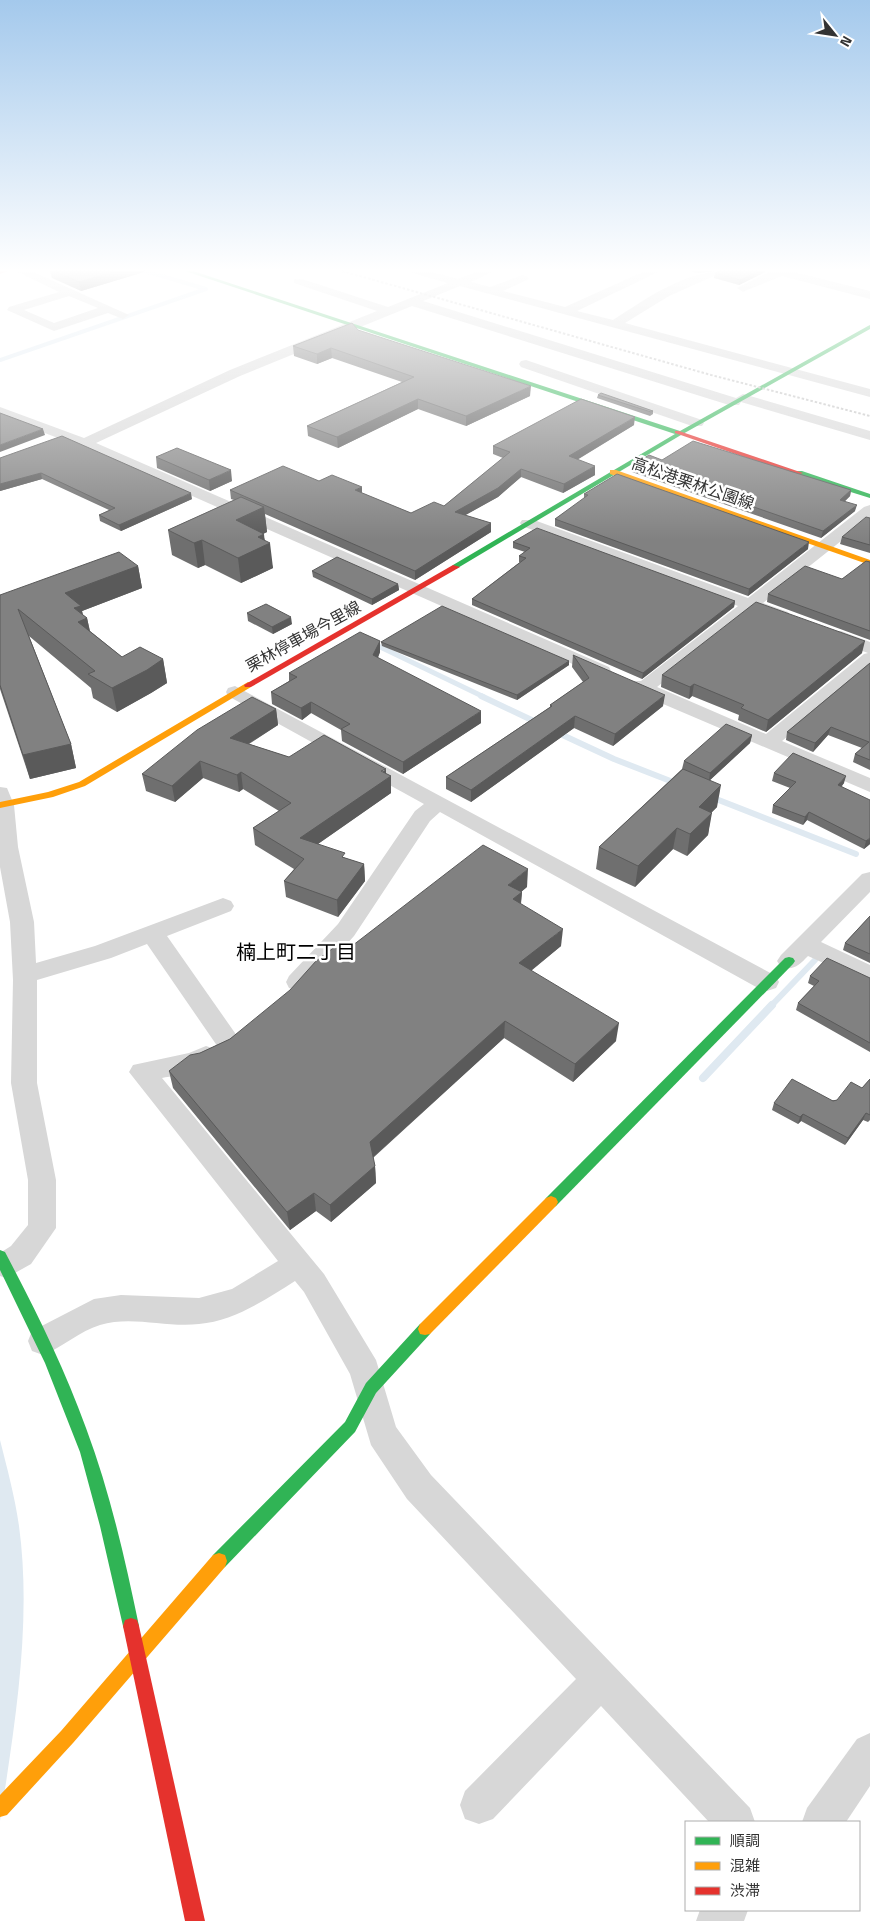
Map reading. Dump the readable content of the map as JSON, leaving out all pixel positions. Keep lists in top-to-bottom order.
{
  "streets": {
    "street": ["高松港栗林公園線", "栗林停車場今里線"]
  },
  "crossings": [
    ["高松港栗林公園線", "栗林停車場今里線"]
  ],
  "districts": ["楠上町二丁目"],
  "legend": ["順調", "混雑", "渋滞"],
  "north": "bottom right"
}
